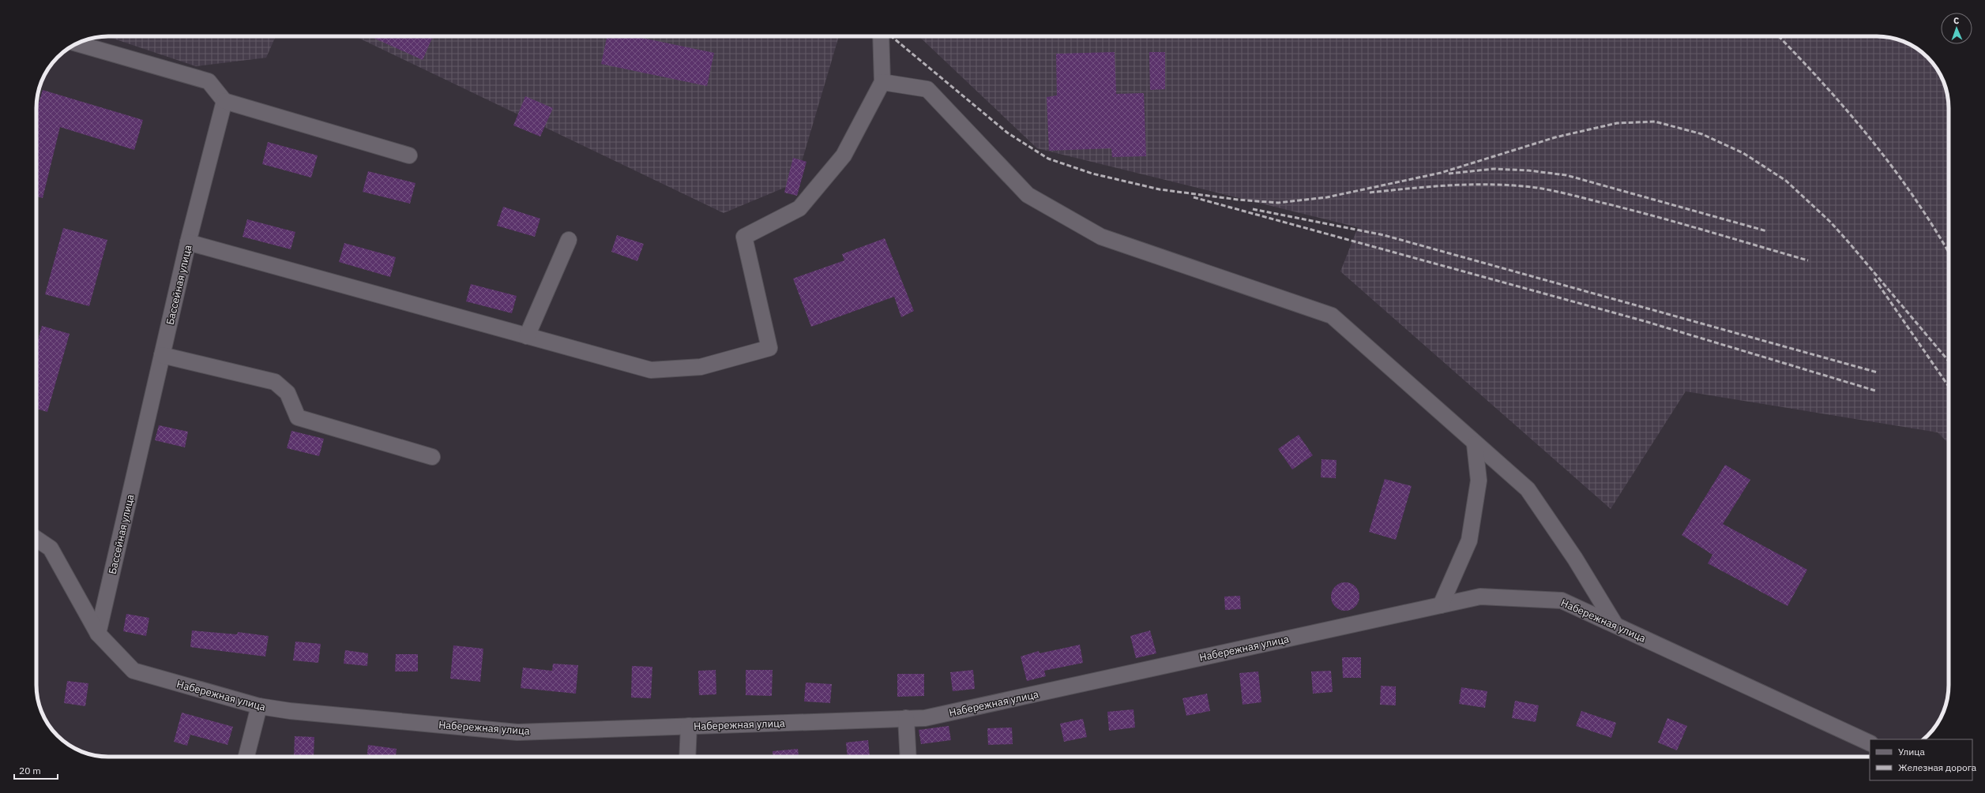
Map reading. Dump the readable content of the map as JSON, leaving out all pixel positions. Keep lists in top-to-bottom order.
{
  "streets": {
    "street": ["Бассейная улица", "Набережная улица"]
  },
  "crossings": [
    ["Бассейная улица", "Набережная улица"]
  ],
  "legend": ["Улица", "Железная дорога"],
  "scale_bar": "20 m",
  "north": "top"
}
